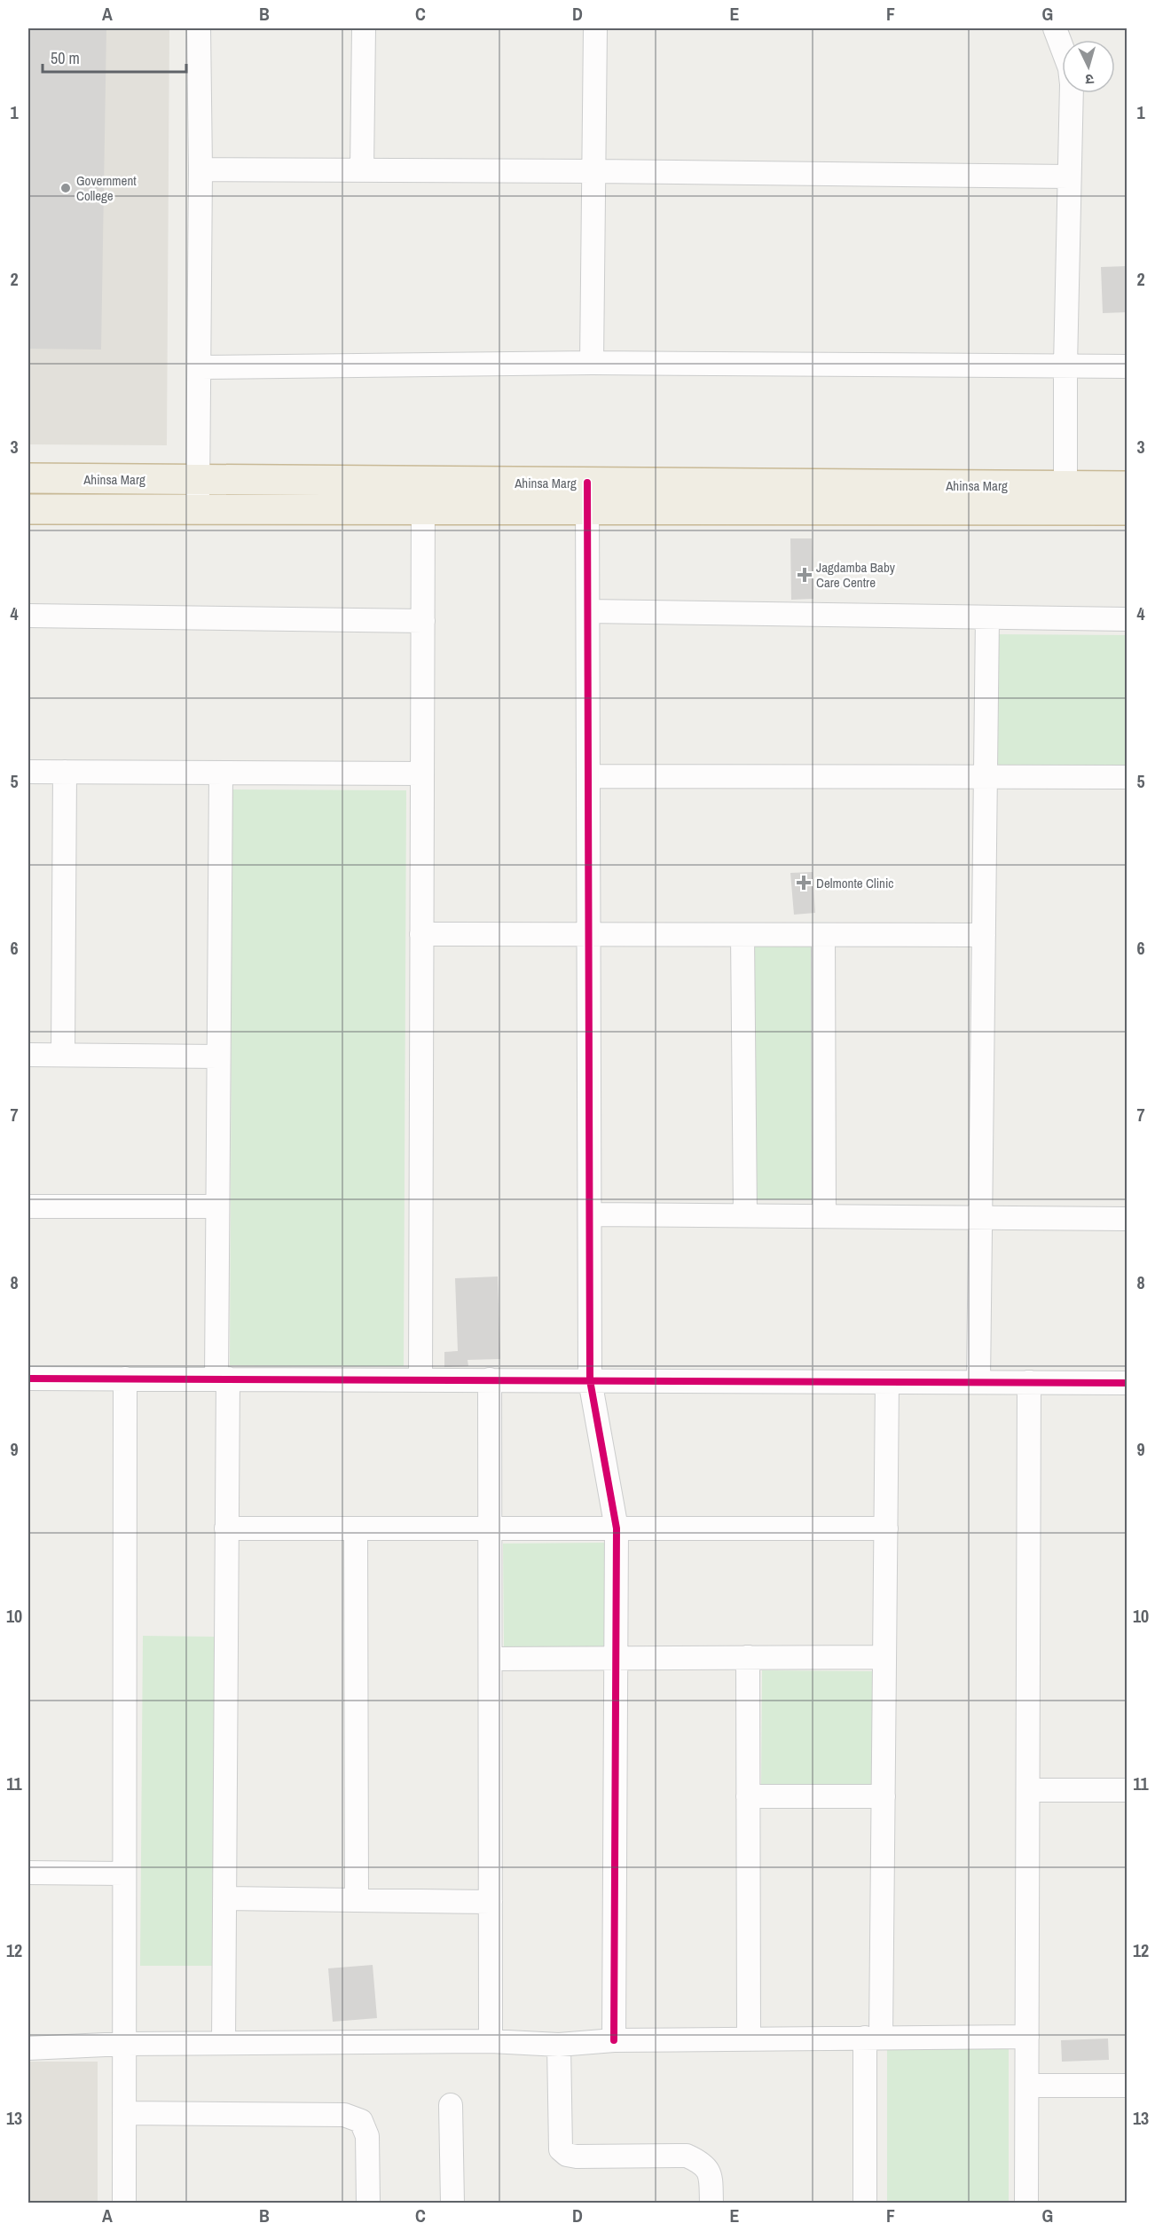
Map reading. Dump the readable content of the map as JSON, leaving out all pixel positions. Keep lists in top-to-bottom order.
{
  "streets": {
    "highway": ["Ahinsa Marg"]
  },
  "places": {
    "other": ["Government College"],
    "health": ["Jagdamba Baby Care Centre", "Delmonte Clinic"]
  },
  "scale_bar": "50 m",
  "north": "bottom",
  "grid": {
    "columns": [
      "A",
      "B",
      "C",
      "D",
      "E",
      "F",
      "G"
    ],
    "rows": [
      "1",
      "2",
      "3",
      "4",
      "5",
      "6",
      "7",
      "8",
      "9",
      "10",
      "11",
      "12",
      "13"
    ]
  }
}
